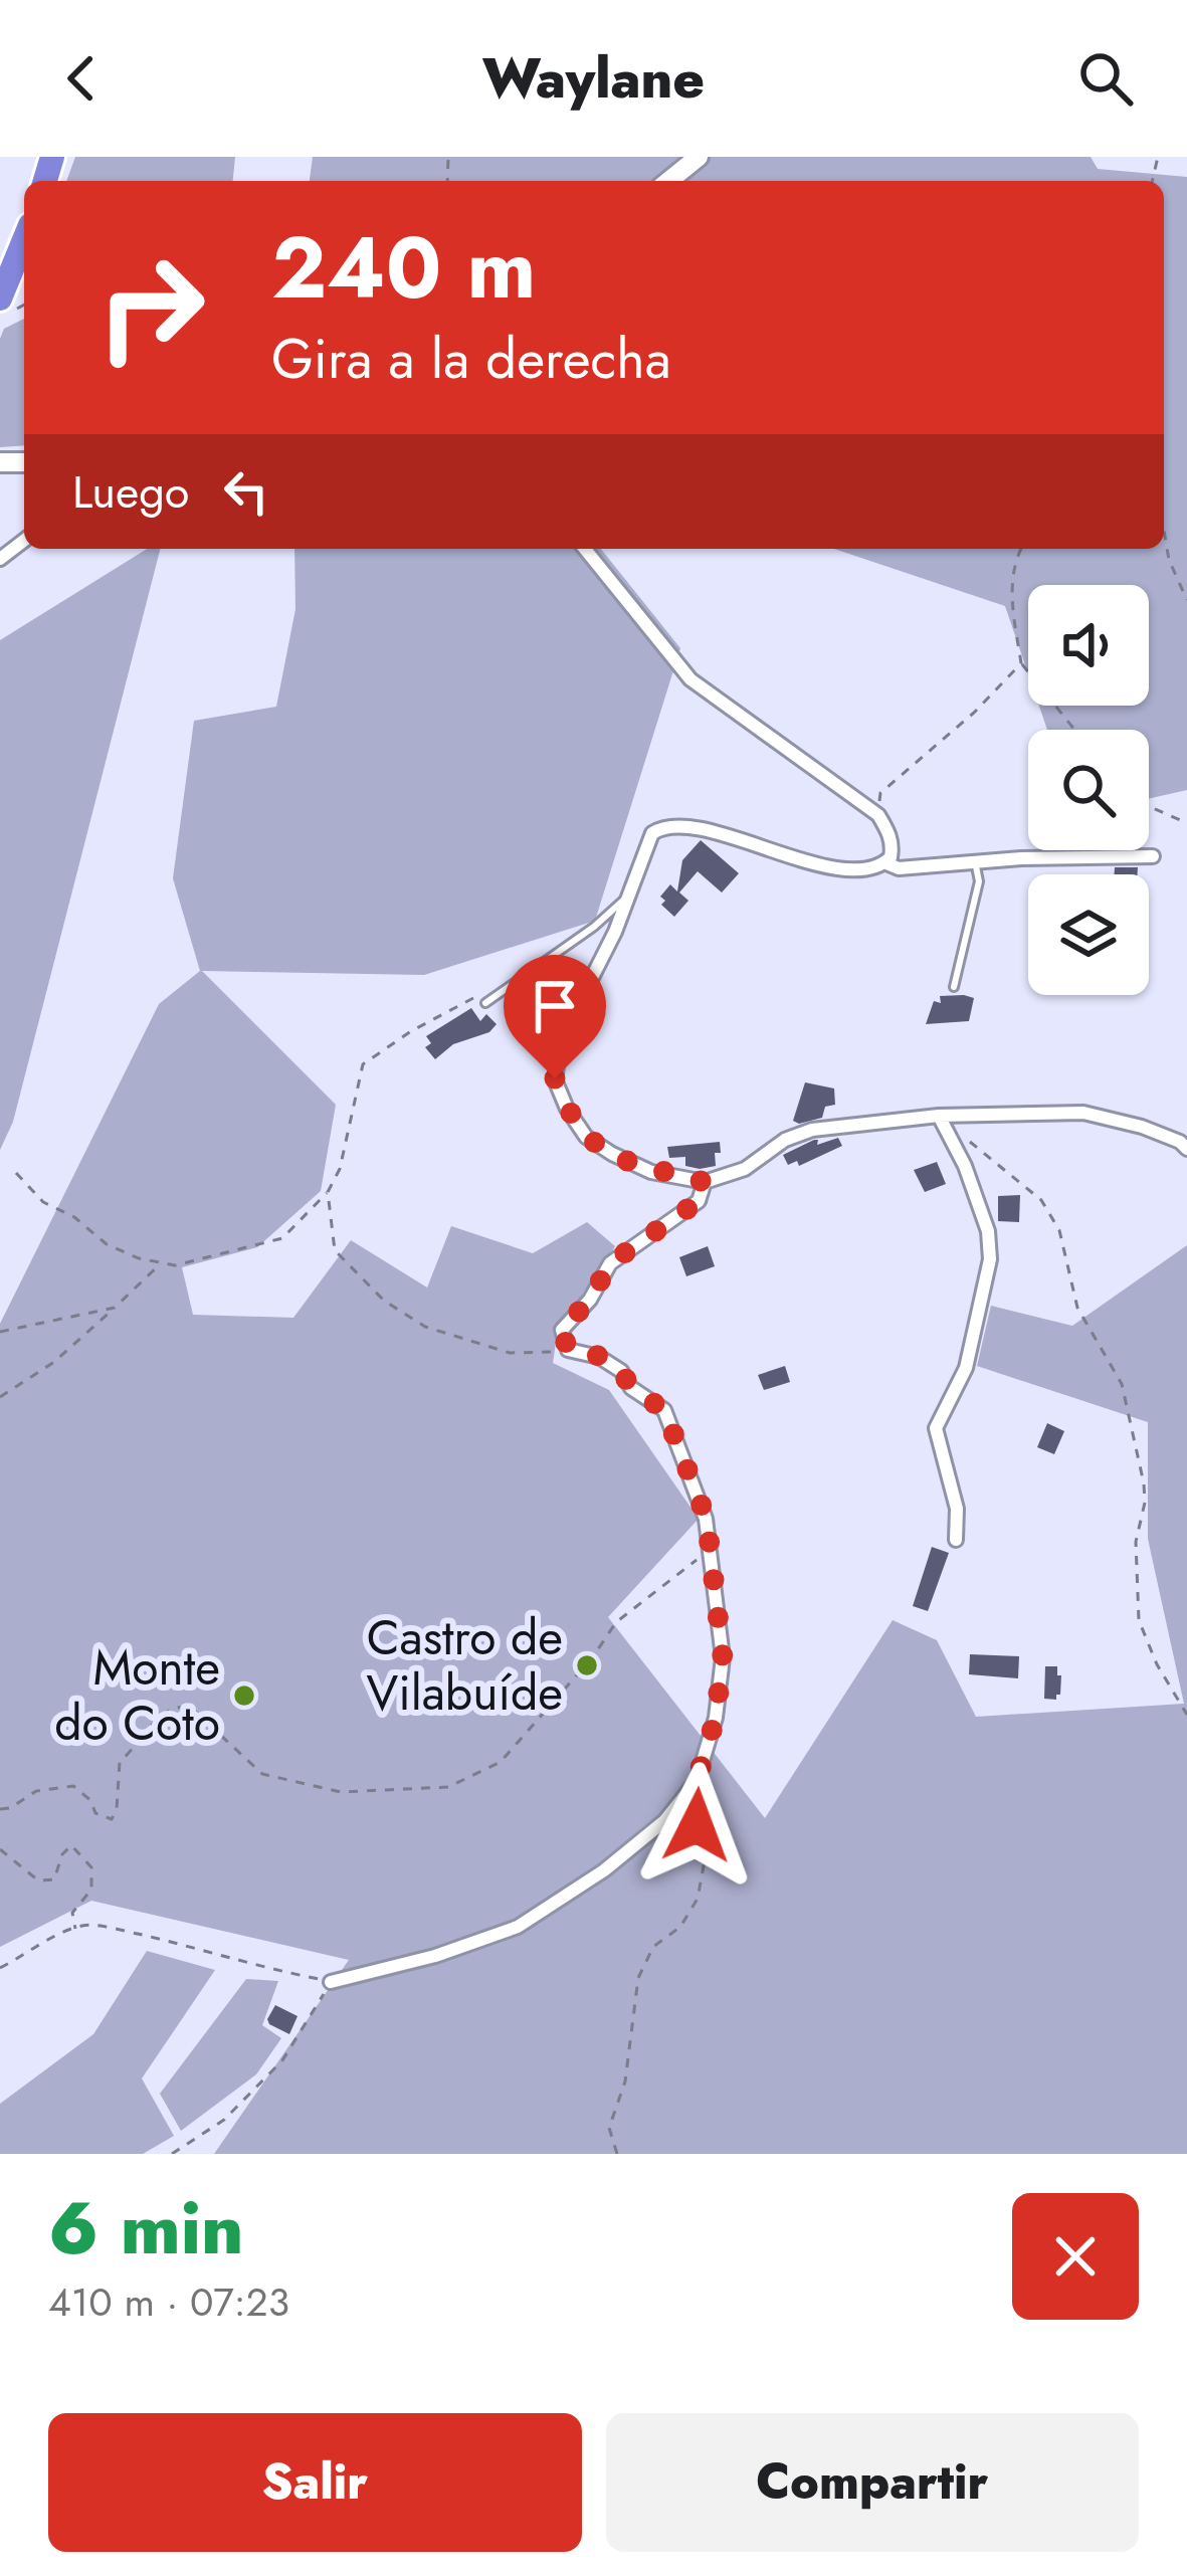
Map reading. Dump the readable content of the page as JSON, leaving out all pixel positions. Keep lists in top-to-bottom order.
{
  "places": ["Castro de Vilabuíde", "Monte do Coto"],
  "page": {
    "header": "Waylane",
    "turn": ["240 m", "Gira a la derecha"],
    "then": "Luego",
    "heading": ["6 min", "410 m · 07:23"],
    "buttons": ["Salir", "Compartir"]
  }
}
